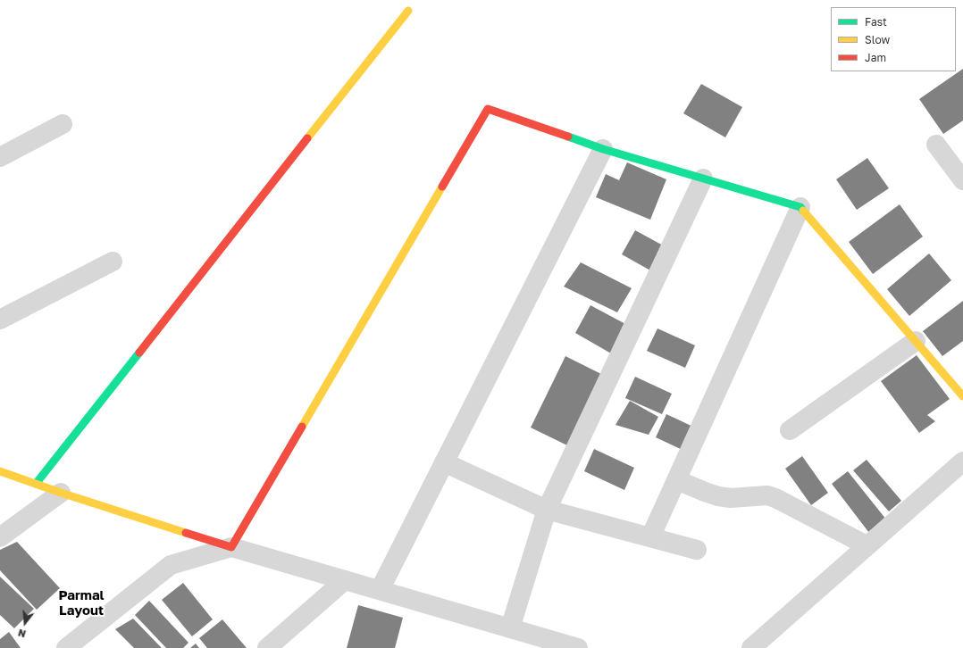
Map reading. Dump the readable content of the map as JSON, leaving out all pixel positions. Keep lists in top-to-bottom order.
{
  "districts": ["Parmal Layout"],
  "legend": ["Fast", "Slow", "Jam"],
  "north": "bottom"
}
